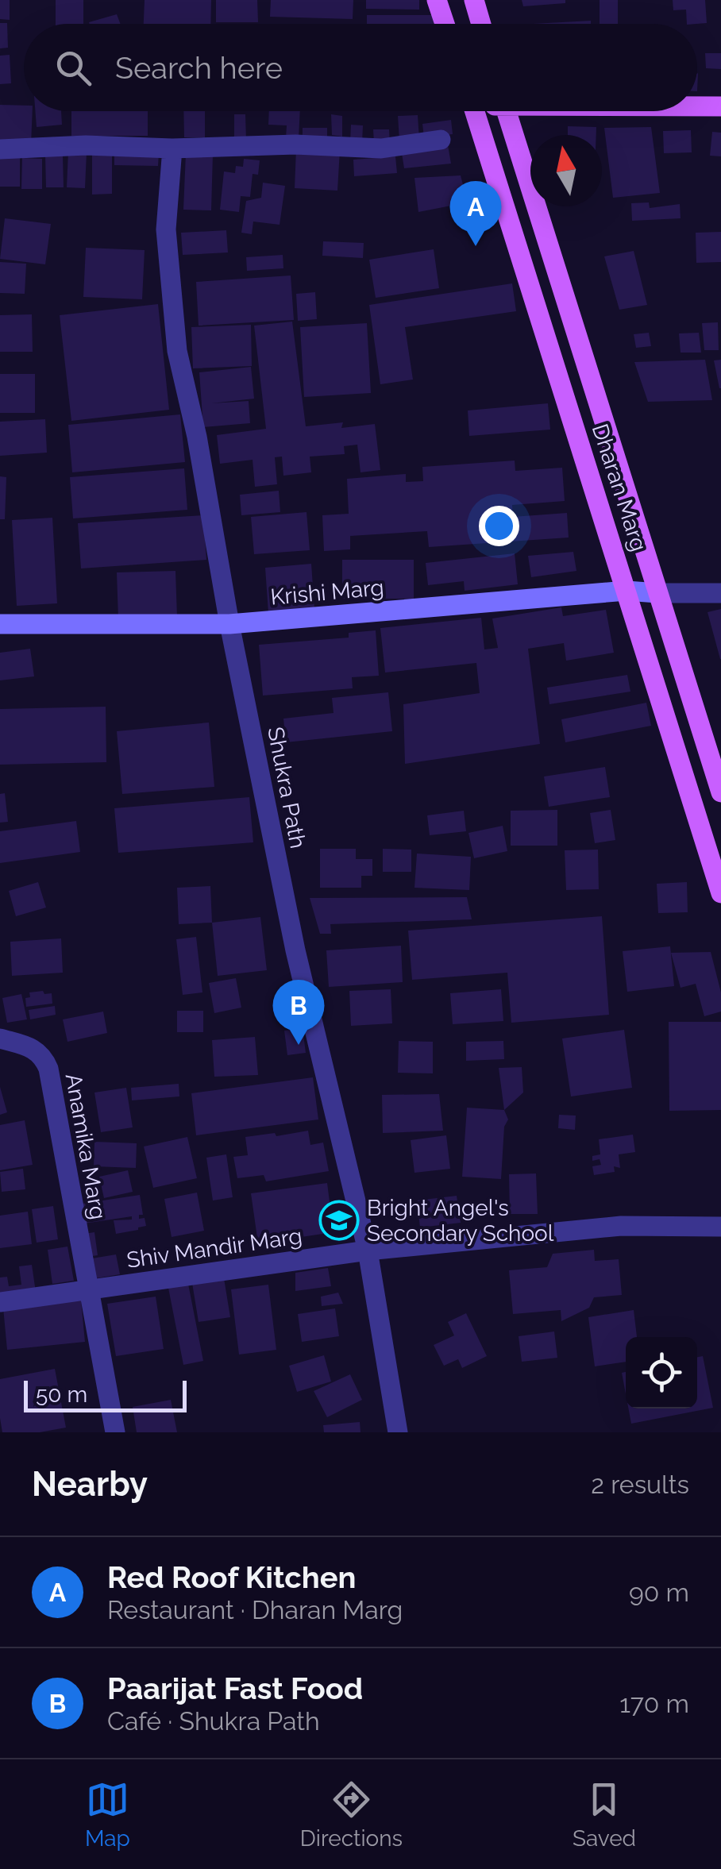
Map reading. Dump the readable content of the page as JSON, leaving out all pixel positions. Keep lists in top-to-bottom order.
{
  "streets": {
    "main road": ["Dharan Marg"],
    "street": [
      "Krishi Marg",
      "Shukra Path",
      "Anamika Marg",
      "Shiv Mandir Marg"
    ]
  },
  "crossings": [
    ["Dharan Marg", "Krishi Marg"],
    ["Krishi Marg", "Shukra Path"],
    ["Shukra Path", "Shiv Mandir Marg"],
    ["Anamika Marg", "Shiv Mandir Marg"]
  ],
  "places": {
    "school or university": ["Bright Angel's Secondary School"]
  },
  "scale_bar": "50 m",
  "north": "top",
  "page": {
    "search": "Search here",
    "pins": ["A", "B"],
    "scale": "50 m",
    "heading": ["Nearby", "2 results"],
    "list": [
      {
        "mark": "A",
        "name": "Red Roof Kitchen",
        "note": "Restaurant · Dharan Marg",
        "value": "90 m"
      },
      {
        "mark": "B",
        "name": "Paarijat Fast Food",
        "note": "Café · Shukra Path",
        "value": "170 m"
      }
    ],
    "nav": ["Map", "Directions", "Saved"]
  }
}
